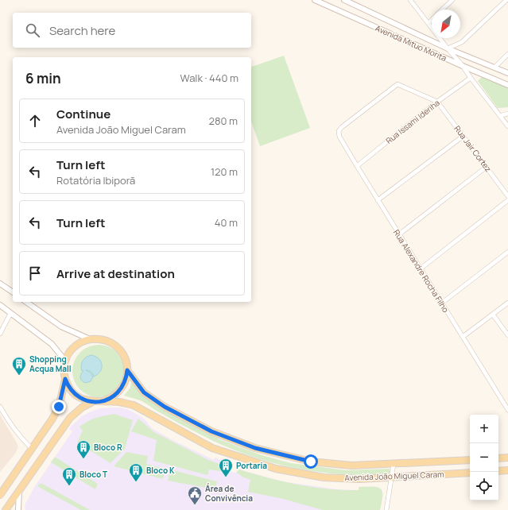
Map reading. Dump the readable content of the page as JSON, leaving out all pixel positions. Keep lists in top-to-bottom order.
{
  "streets": {
    "main road": ["Avenida João Miguel Caram"],
    "street": [
      "Avenida Mituo Morita",
      "Rua Issami Ideriha",
      "Rua Jair Cortez",
      "Rua Alexandre Rocha Filho"
    ]
  },
  "crossings": [
    ["Rua Issami Ideriha", "Rua Jair Cortez"],
    ["Rua Issami Ideriha", "Rua Alexandre Rocha Filho"],
    ["Rua Jair Cortez", "Rua Alexandre Rocha Filho"]
  ],
  "places": {
    "building": [
      "Shopping Acqua Mall",
      "Bloco R",
      "Portaria",
      "Bloco K",
      "Bloco T"
    ],
    "public building": ["Área de Convivência"]
  },
  "north": "bottom left",
  "page": {
    "search": "Search here",
    "heading": ["6 min", "Walk · 440 m"],
    "list": [
      ["Continue", "Avenida João Miguel Caram", "280 m"],
      ["Turn left", "Rotatória Ibiporã", "120 m"],
      ["Turn left", "40 m"],
      "Arrive at destination"
    ],
    "map_buttons": ["+", "−"]
  }
}
